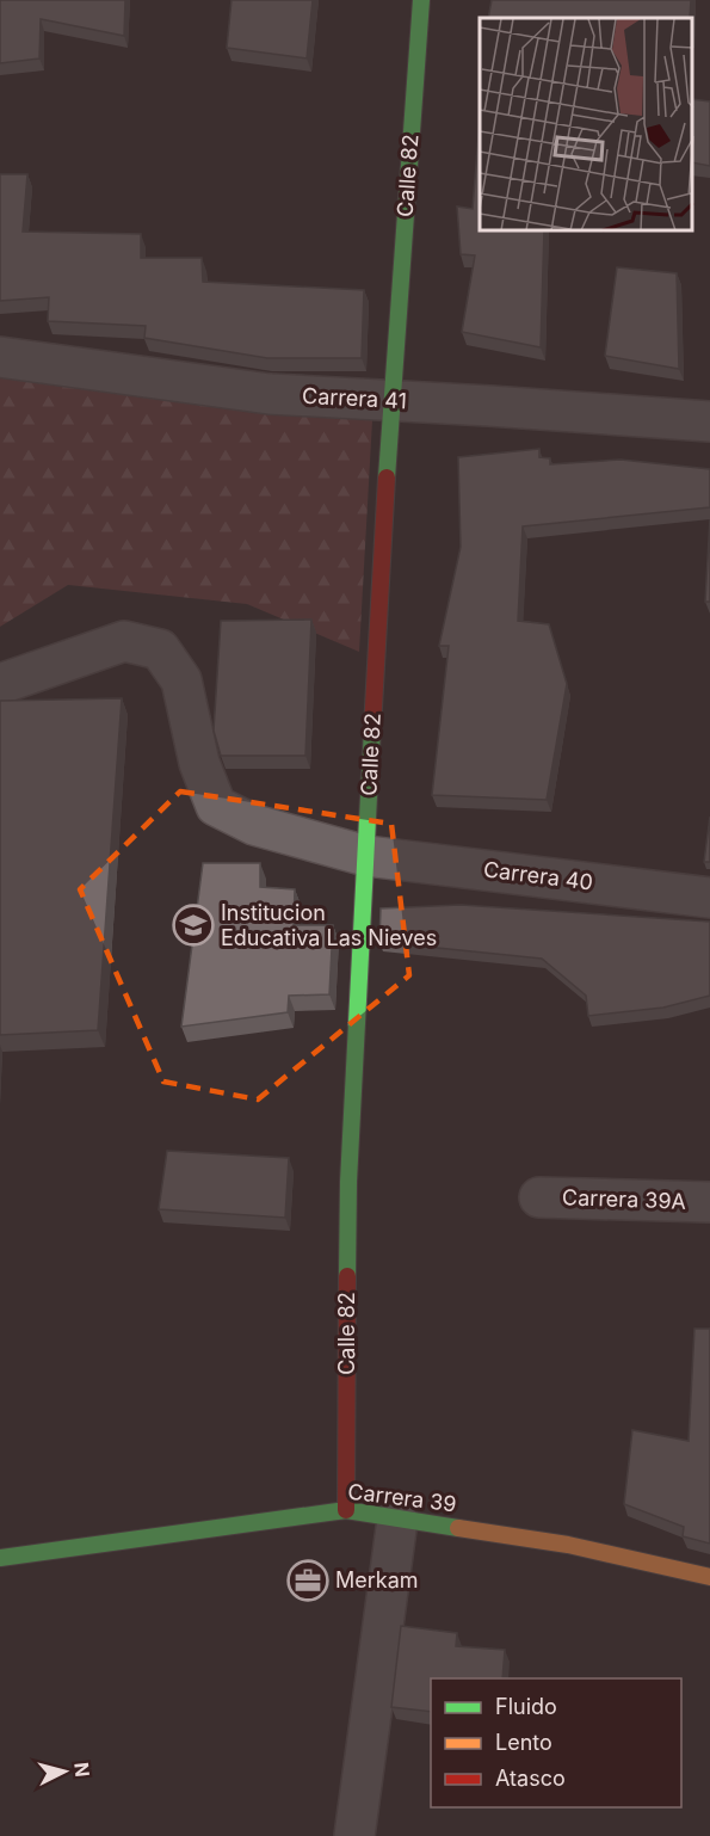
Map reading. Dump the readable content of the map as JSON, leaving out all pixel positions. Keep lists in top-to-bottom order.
{
  "streets": {
    "street": [
      "Calle 82",
      "Carrera 41",
      "Carrera 40",
      "Carrera 39A",
      "Carrera 39"
    ]
  },
  "crossings": [
    ["Calle 82", "Carrera 41"],
    ["Calle 82", "Carrera 40"],
    ["Calle 82", "Carrera 39"]
  ],
  "places": {
    "school or university": ["Institucion Educativa Las Nieves"],
    "office": ["Merkam"]
  },
  "legend": ["Fluido", "Lento", "Atasco"],
  "north": "right"
}
